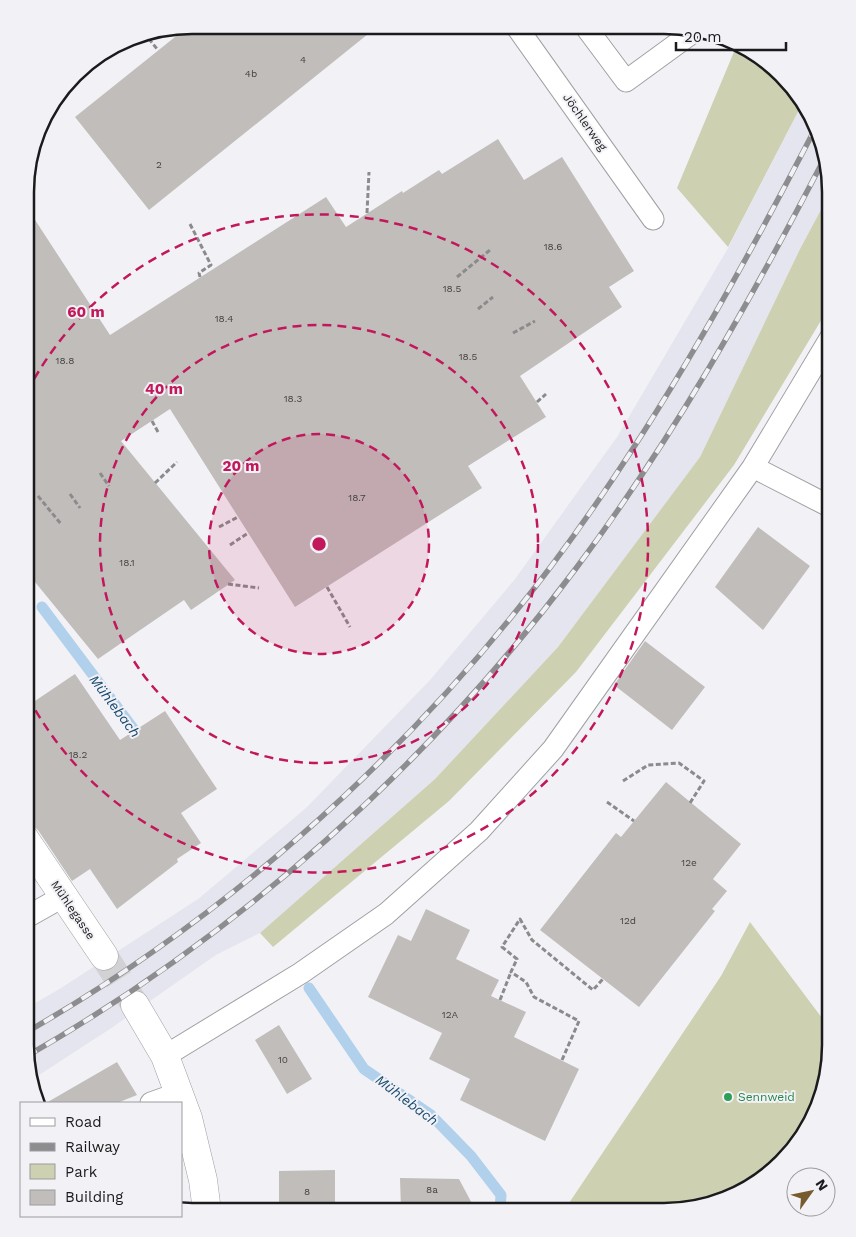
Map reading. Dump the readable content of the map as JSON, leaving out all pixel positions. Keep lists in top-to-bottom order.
{
  "streets": {
    "street": ["Mühlegasse"],
    "lane": ["Jöchlerweg"]
  },
  "water": ["Mühlebach"],
  "places": ["Sennweid"],
  "house_numbers": [
    "4",
    "4b",
    "2",
    "18.6",
    "18.5",
    "18.4",
    "18.5",
    "18.8",
    "18.3",
    "18.7",
    "18.1",
    "18.2",
    "12e",
    "12d",
    "12A",
    "10",
    "8a",
    "8"
  ],
  "legend": [
    "Road",
    "Railway",
    "Park",
    "Building"
  ],
  "scale_bar": "20 m",
  "north": "top right",
  "rings": ["60 m", "40 m", "20 m"]
}
